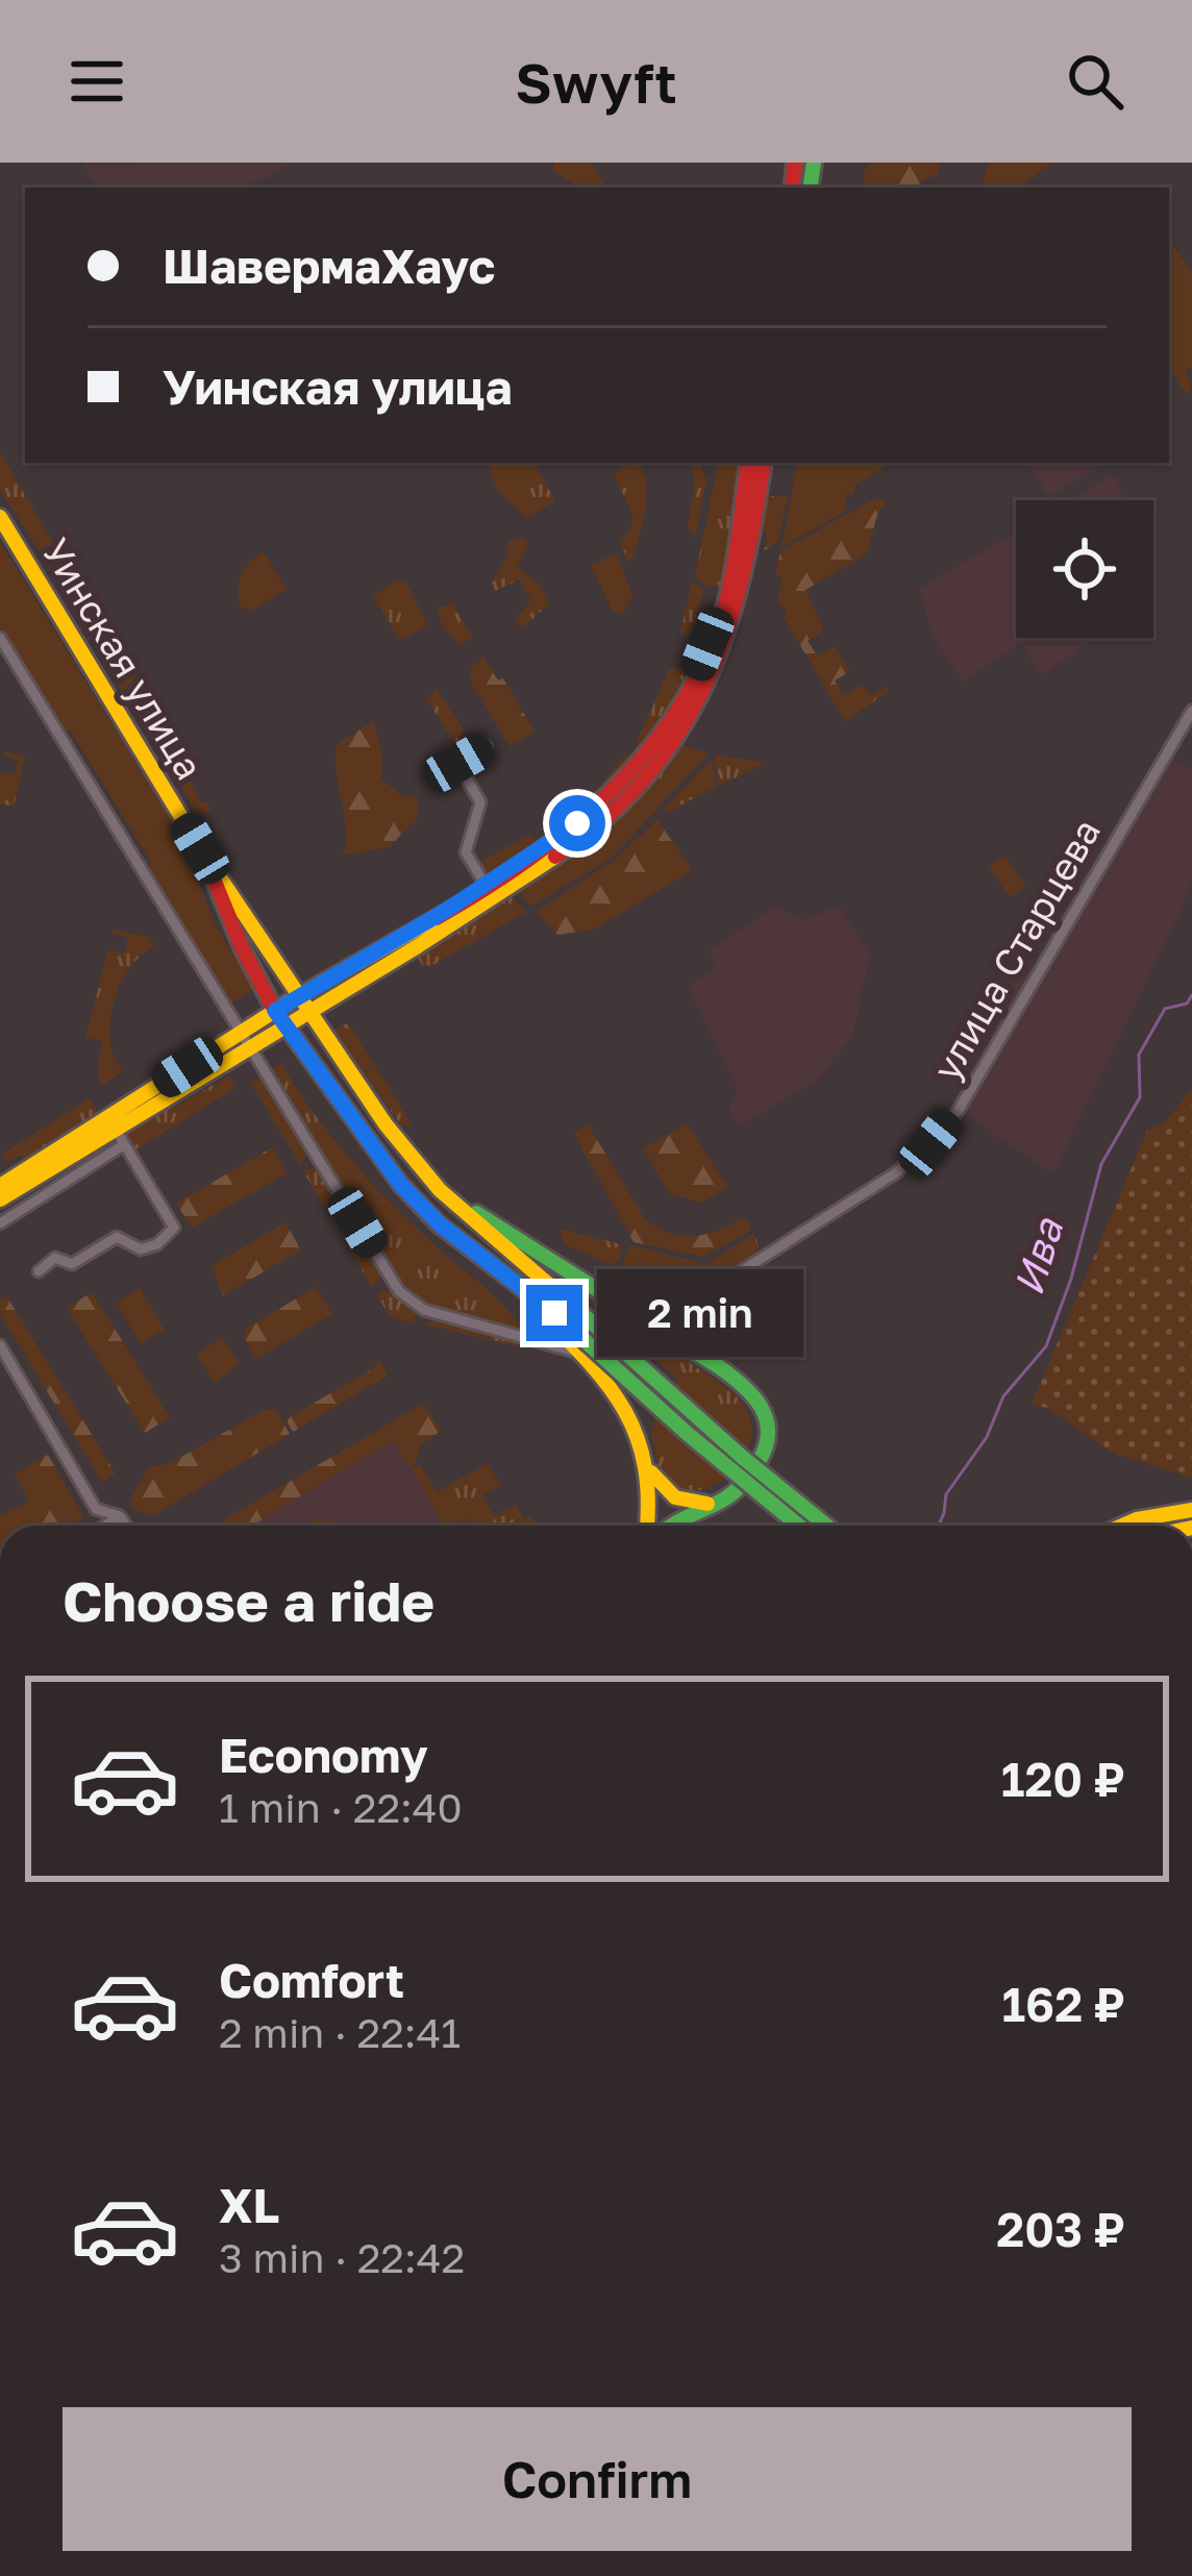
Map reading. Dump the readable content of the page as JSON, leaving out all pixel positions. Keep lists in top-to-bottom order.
{
  "streets": {
    "main road": ["Уинская улица"],
    "street": ["улица Старцева"]
  },
  "water": ["Ива"],
  "page": {
    "header": "Swyft",
    "banner": ["ШавермаХаус", "Уинская улица"],
    "bubble": "2 min",
    "heading": "Choose a ride",
    "list": [
      {
        "name": "Economy",
        "note": "1 min · 22:40",
        "value": "120 ₽"
      },
      {
        "name": "Comfort",
        "note": "2 min · 22:41",
        "value": "162 ₽"
      },
      {
        "name": "XL",
        "note": "3 min · 22:42",
        "value": "203 ₽"
      }
    ],
    "buttons": "Confirm"
  }
}
